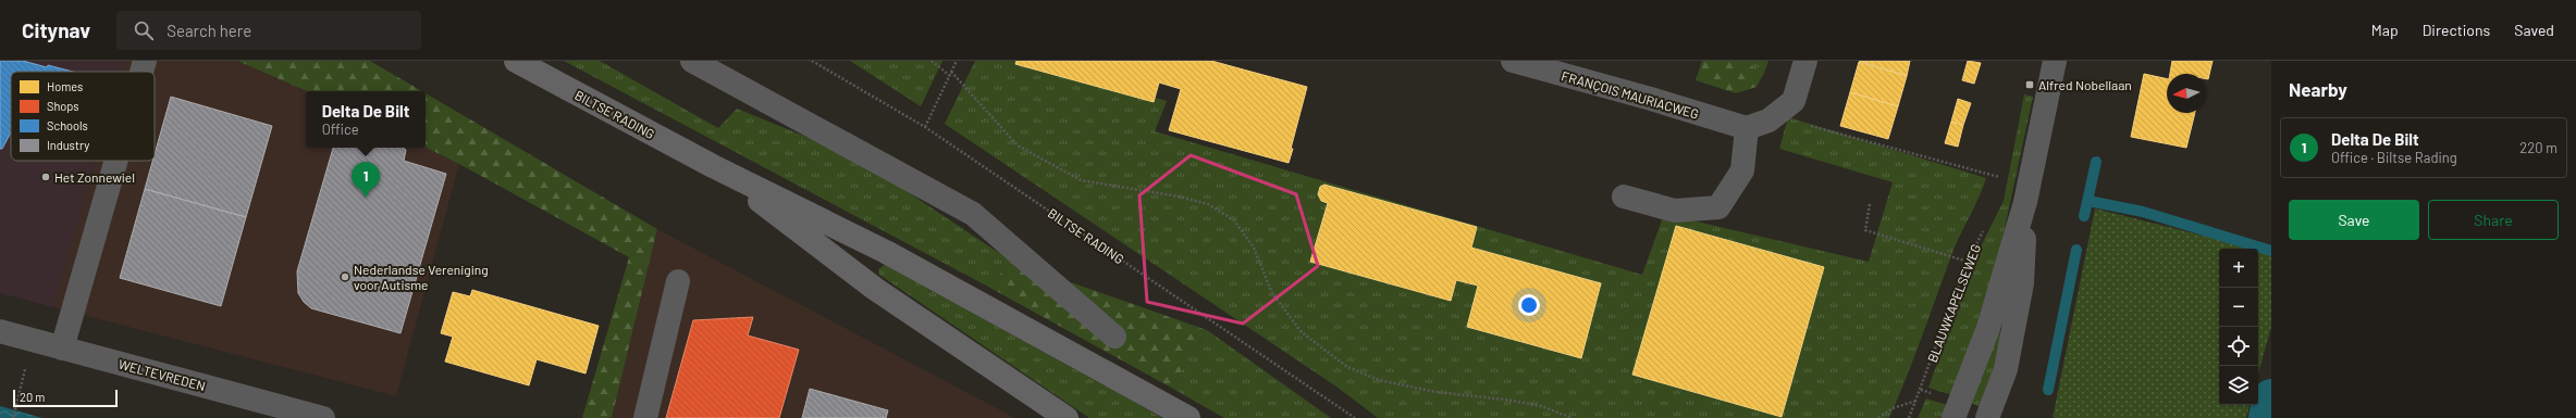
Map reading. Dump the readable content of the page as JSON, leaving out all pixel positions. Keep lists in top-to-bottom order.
{
  "streets": {
    "main road": ["BILTSE RADING"],
    "street": ["FRANÇOIS MAURIACWEG", "WELTEVREDEN"],
    "path": ["BLAUWKAPELSEWEG"]
  },
  "places": {
    "transit": ["Alfred Nobellaan"],
    "other": ["Het Zonnewiel", "Nederlandse Vereniging voor Autisme"]
  },
  "legend": [
    "Homes",
    "Shops",
    "Schools",
    "Industry"
  ],
  "scale_bar": "20 m",
  "north": "left",
  "page": {
    "header": "Citynav",
    "search": "Search here",
    "nav": ["Map", "Directions", "Saved"],
    "heading": "Nearby",
    "popup": ["Delta De Bilt", "Office"],
    "list": [
      {
        "mark": "1",
        "name": "Delta De Bilt",
        "note": "Office · Biltse Rading",
        "value": "220 m"
      }
    ],
    "pins": "1",
    "buttons": ["Save", "Share"],
    "map_buttons": ["+", "−"],
    "scale": "20 m"
  }
}
